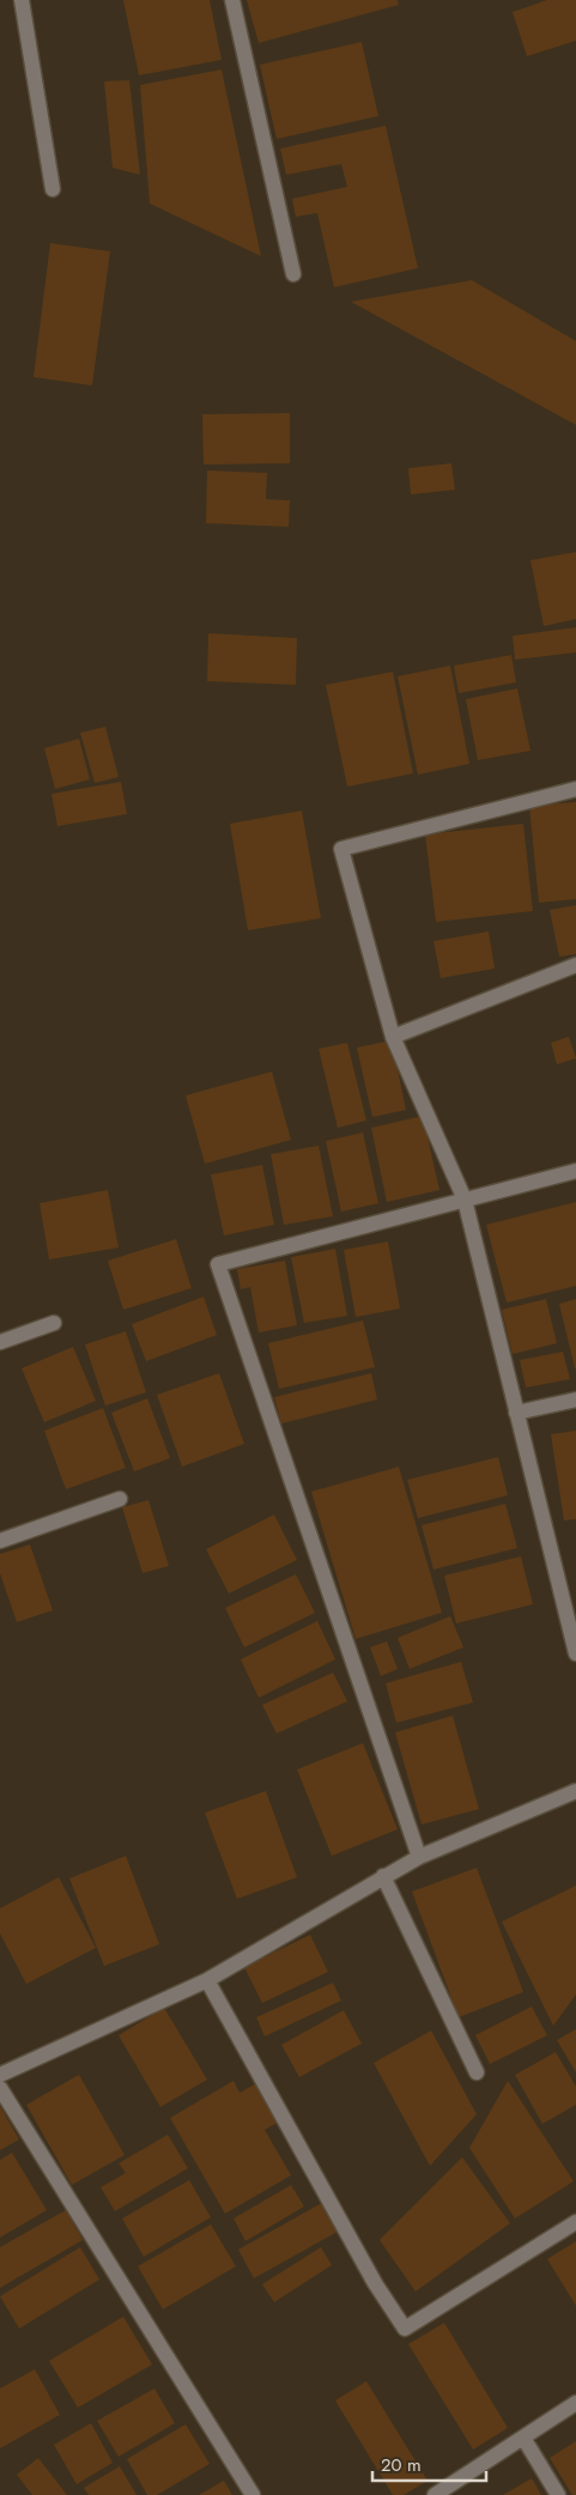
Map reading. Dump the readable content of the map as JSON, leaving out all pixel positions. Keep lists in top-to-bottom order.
{
  "scale_bar": "20 m"
}
